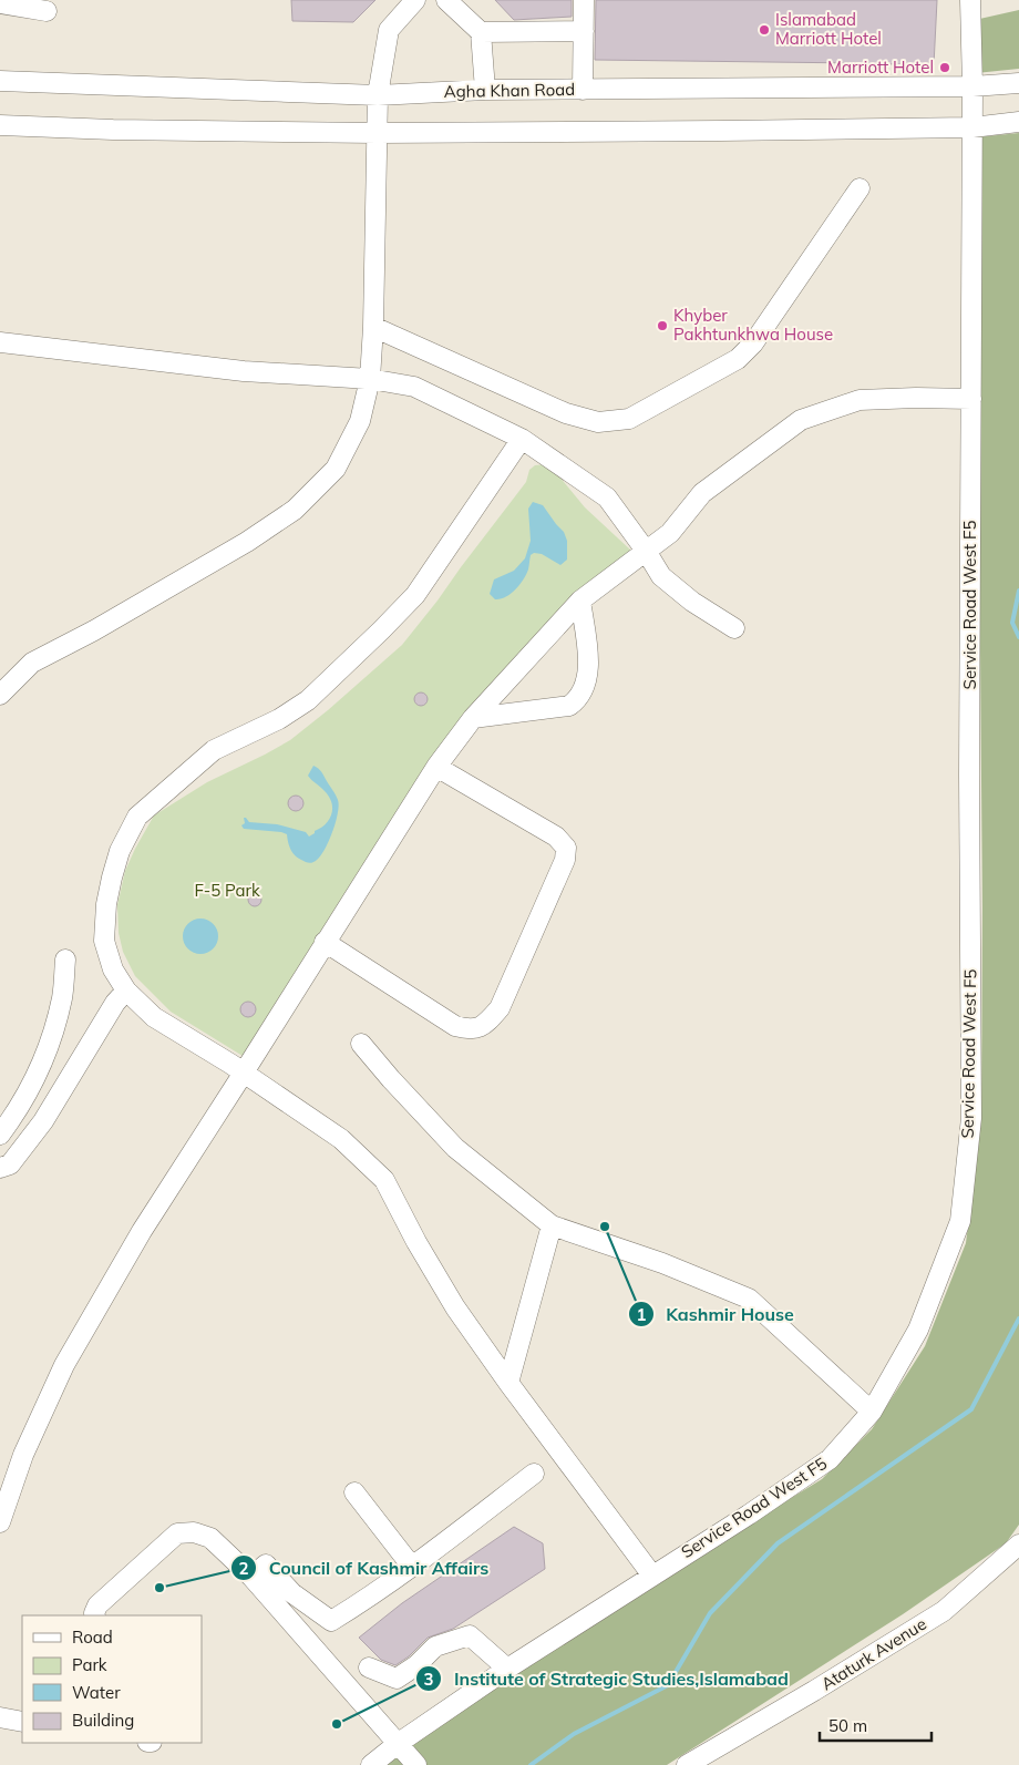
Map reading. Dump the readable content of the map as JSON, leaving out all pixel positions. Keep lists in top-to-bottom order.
{
  "streets": {
    "street": ["Agha Khan Road", "Service Road West F5", "Ataturk Avenue"]
  },
  "crossings": [
    ["Agha Khan Road", "Service Road West F5"]
  ],
  "parks": ["F-5 Park"],
  "places": [
    "Islamabad Marriott Hotel",
    "Marriott Hotel",
    "Khyber Pakhtunkhwa House",
    "Kashmir House",
    "Council of Kashmir Affairs",
    "Institute of Strategic Studies,Islamabad"
  ],
  "legend": [
    "Road",
    "Park",
    "Water",
    "Building"
  ],
  "scale_bar": "50 m"
}
